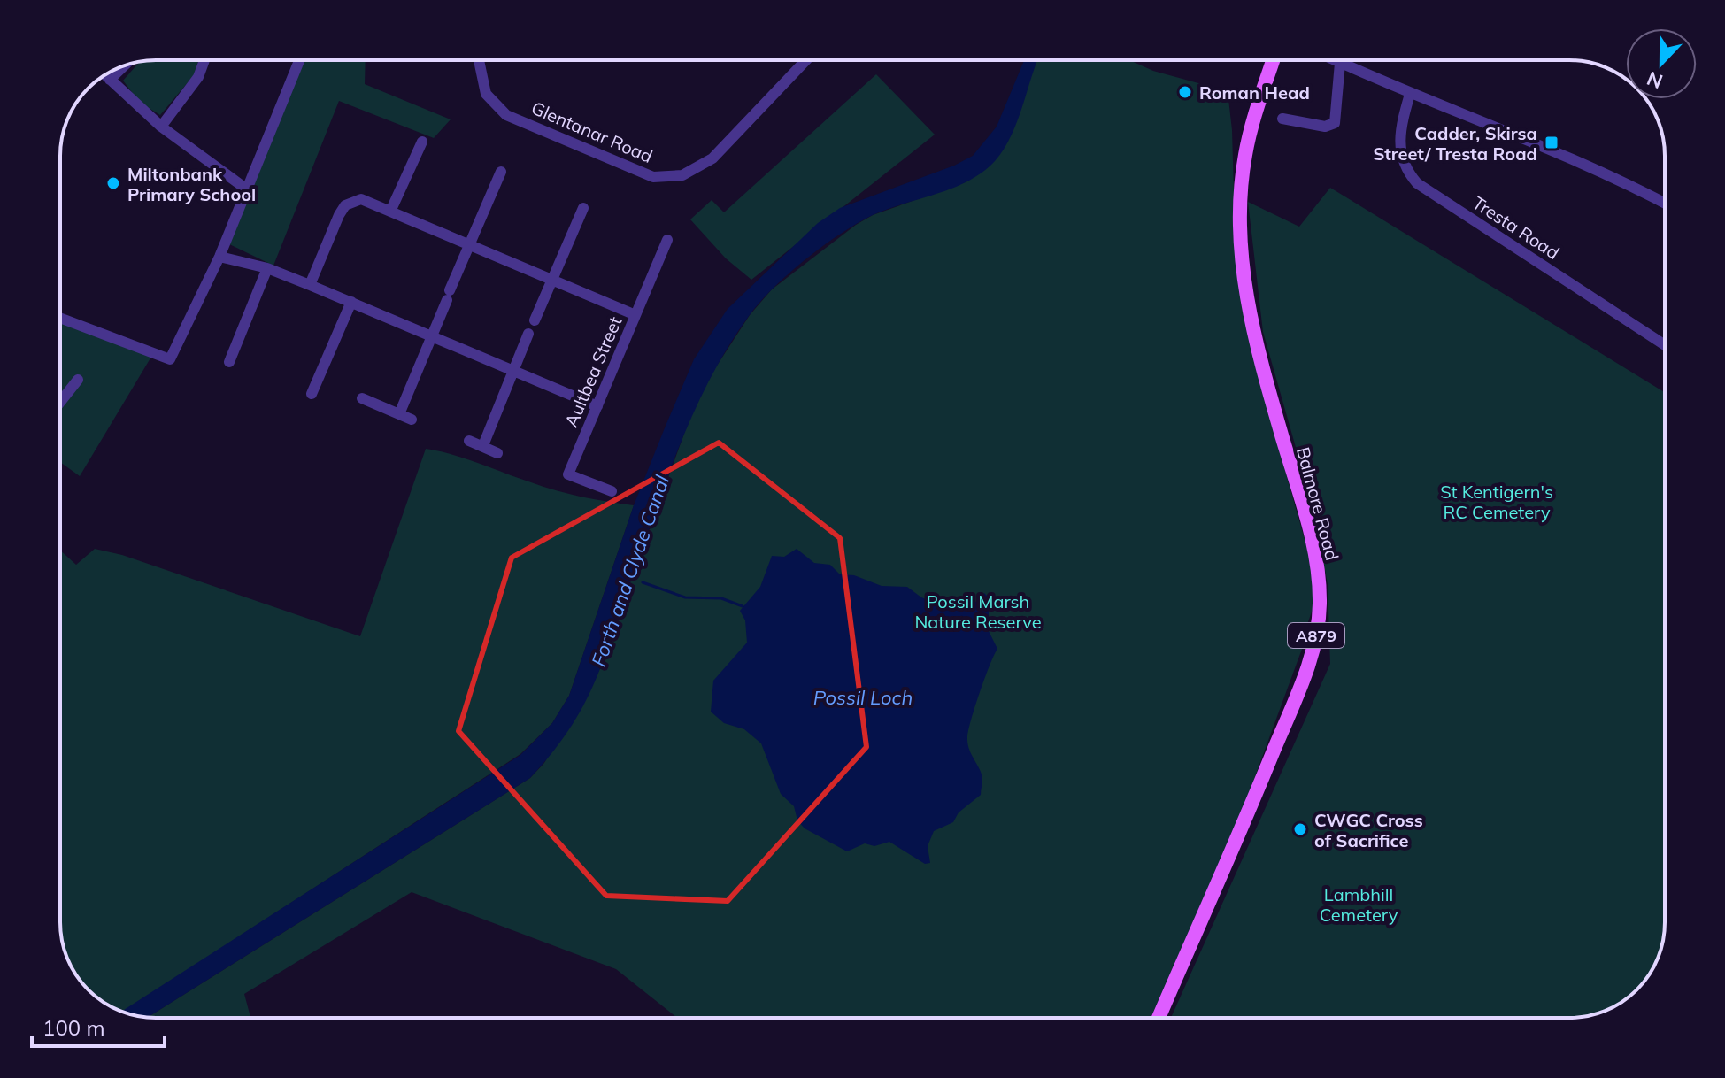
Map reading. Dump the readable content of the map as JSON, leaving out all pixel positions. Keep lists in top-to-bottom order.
{
  "streets": {
    "main road": ["Balmore Road", "A879"],
    "street": ["Glentanar Road", "Tresta Road", "Aultbea Street"]
  },
  "water": ["Forth and Clyde Canal", "Possil Loch"],
  "parks": ["St Kentigern's RC Cemetery", "Possil Marsh Nature Reserve", "Lambhill Cemetery"],
  "places": {
    "other": ["Roman Head", "Miltonbank Primary School", "CWGC Cross of Sacrifice"],
    "transit": ["Cadder, Skirsa Street/ Tresta Road"]
  },
  "scale_bar": "100 m",
  "north": "bottom"
}
